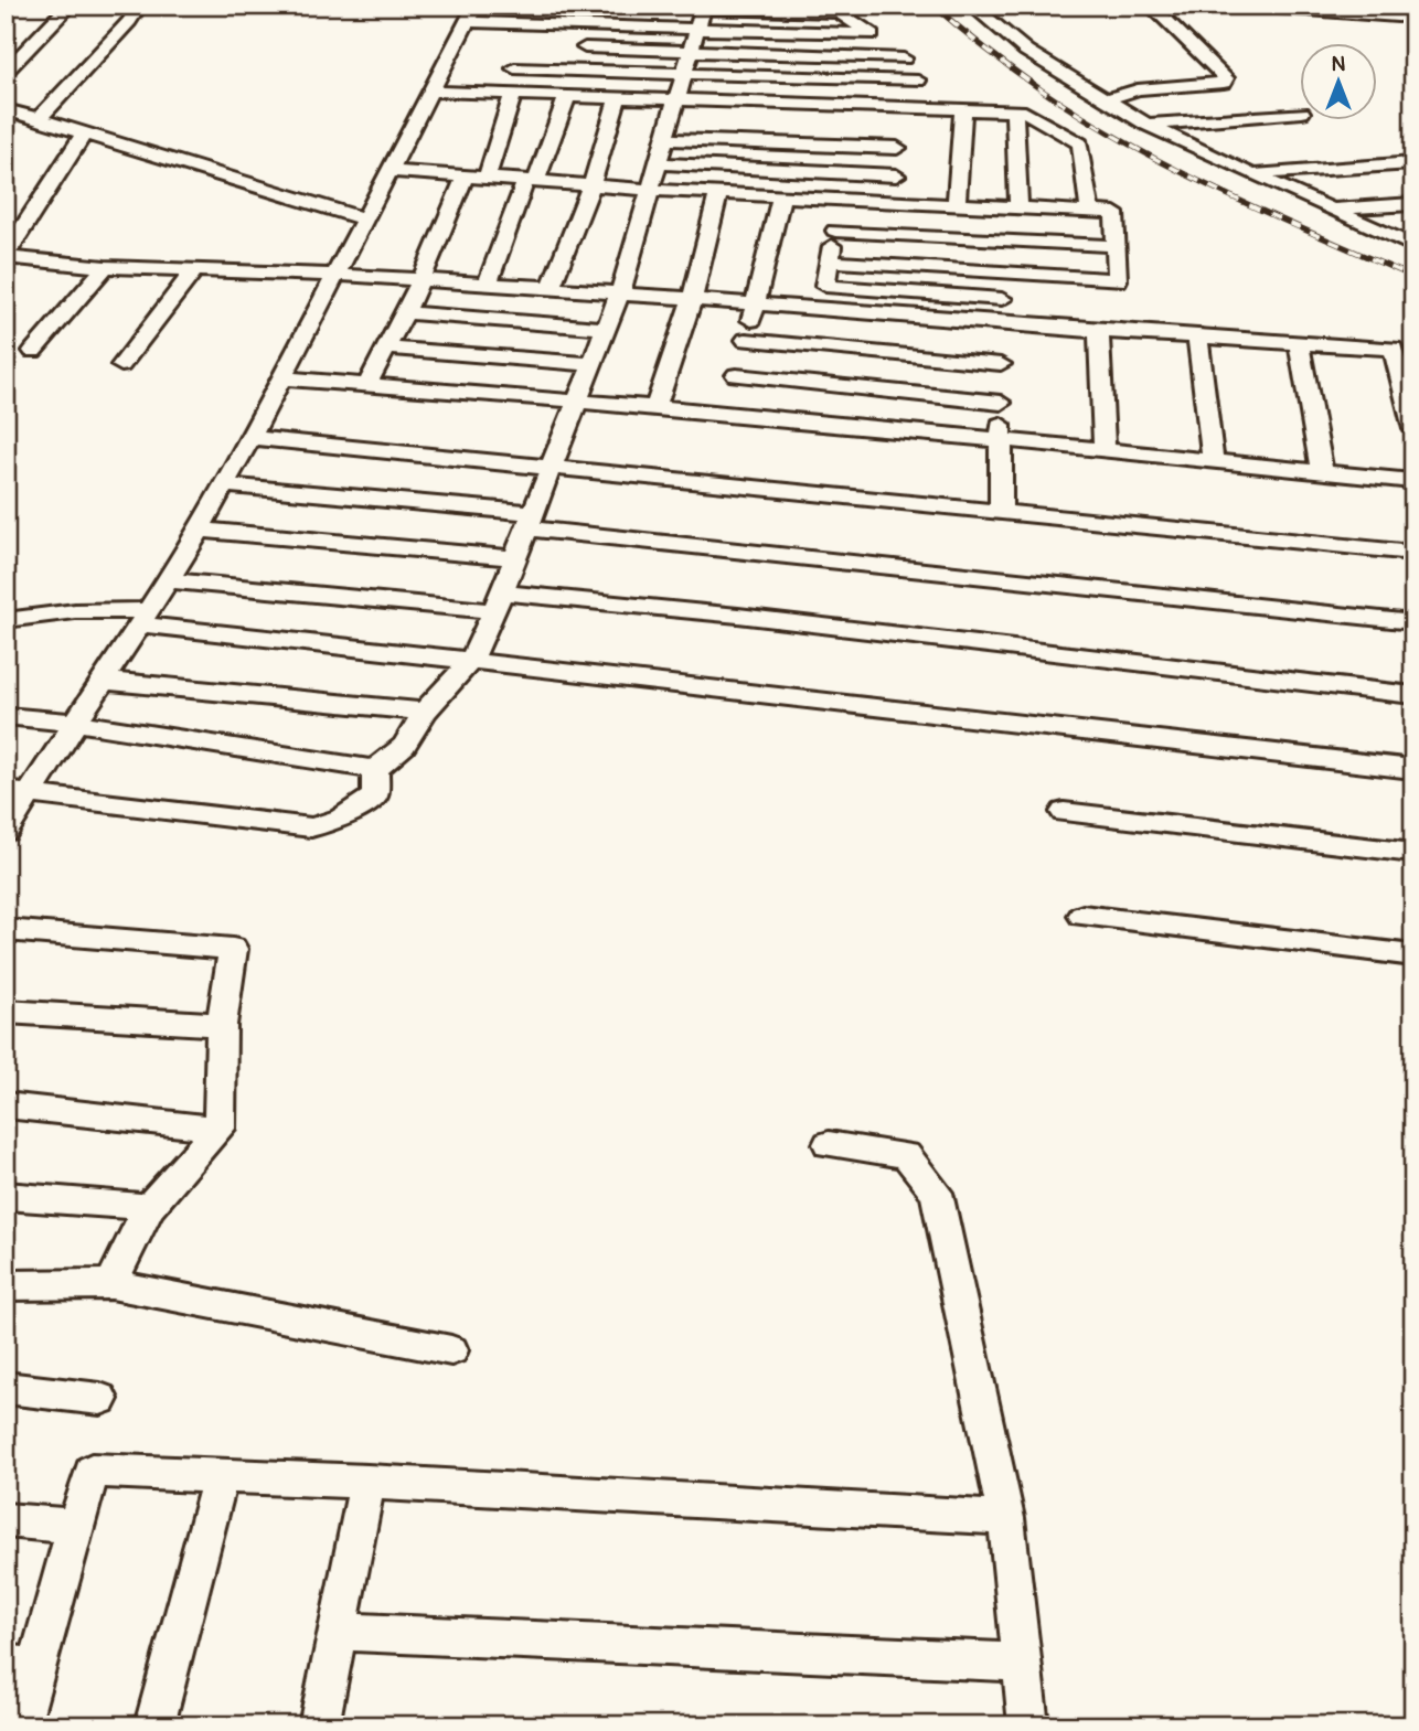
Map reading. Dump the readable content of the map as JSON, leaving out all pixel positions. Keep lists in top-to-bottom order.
{
  "north": "top"
}
